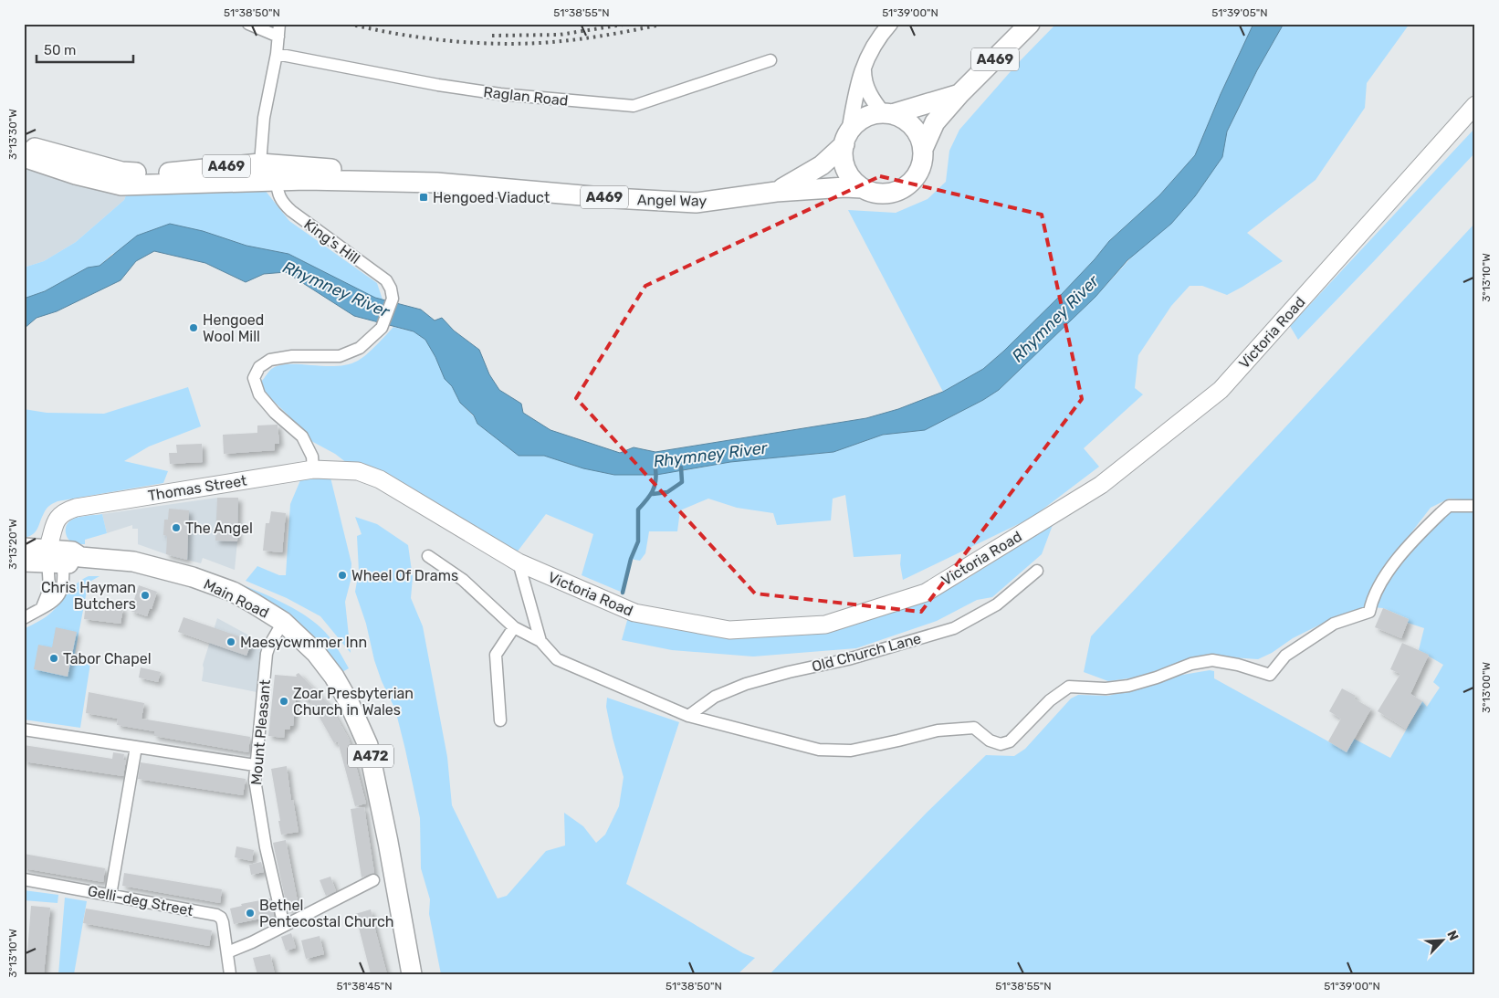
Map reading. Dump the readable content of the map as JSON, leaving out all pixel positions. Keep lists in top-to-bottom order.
{
  "streets": {
    "main road": [
      "A469",
      "Angel Way",
      "Victoria Road",
      "Thomas Street",
      "Main Road",
      "A472"
    ],
    "street": [
      "Raglan Road",
      "King's Hill",
      "Old Church Lane",
      "Mount Pleasant",
      "Gelli-deg Street"
    ]
  },
  "crossings": [
    ["A469", "Angel Way"],
    ["A469", "King's Hill"],
    ["King's Hill", "Thomas Street"],
    ["Victoria Road", "Thomas Street"],
    ["Thomas Street", "Main Road"],
    ["Main Road", "Mount Pleasant"]
  ],
  "water": ["Rhymney River"],
  "places": {
    "transit": ["Hengoed Viaduct"],
    "other": [
      "Hengoed Wool Mill",
      "The Angel",
      "Wheel Of Drams",
      "Chris Hayman Butchers",
      "Maesycwmmer Inn",
      "Tabor Chapel",
      "Zoar Presbyterian Church in Wales",
      "Bethel Pentecostal Church"
    ]
  },
  "scale_bar": "50 m",
  "north": "top right",
  "coordinates": [
    "51°38'50\"N",
    "51°38'55\"N",
    "51°39'00\"N",
    "51°39'05\"N",
    "3°13'30\"W",
    "3°13'10\"W",
    "3°13'20\"W",
    "3°13'00\"W",
    "51°38'45\"N"
  ]
}
